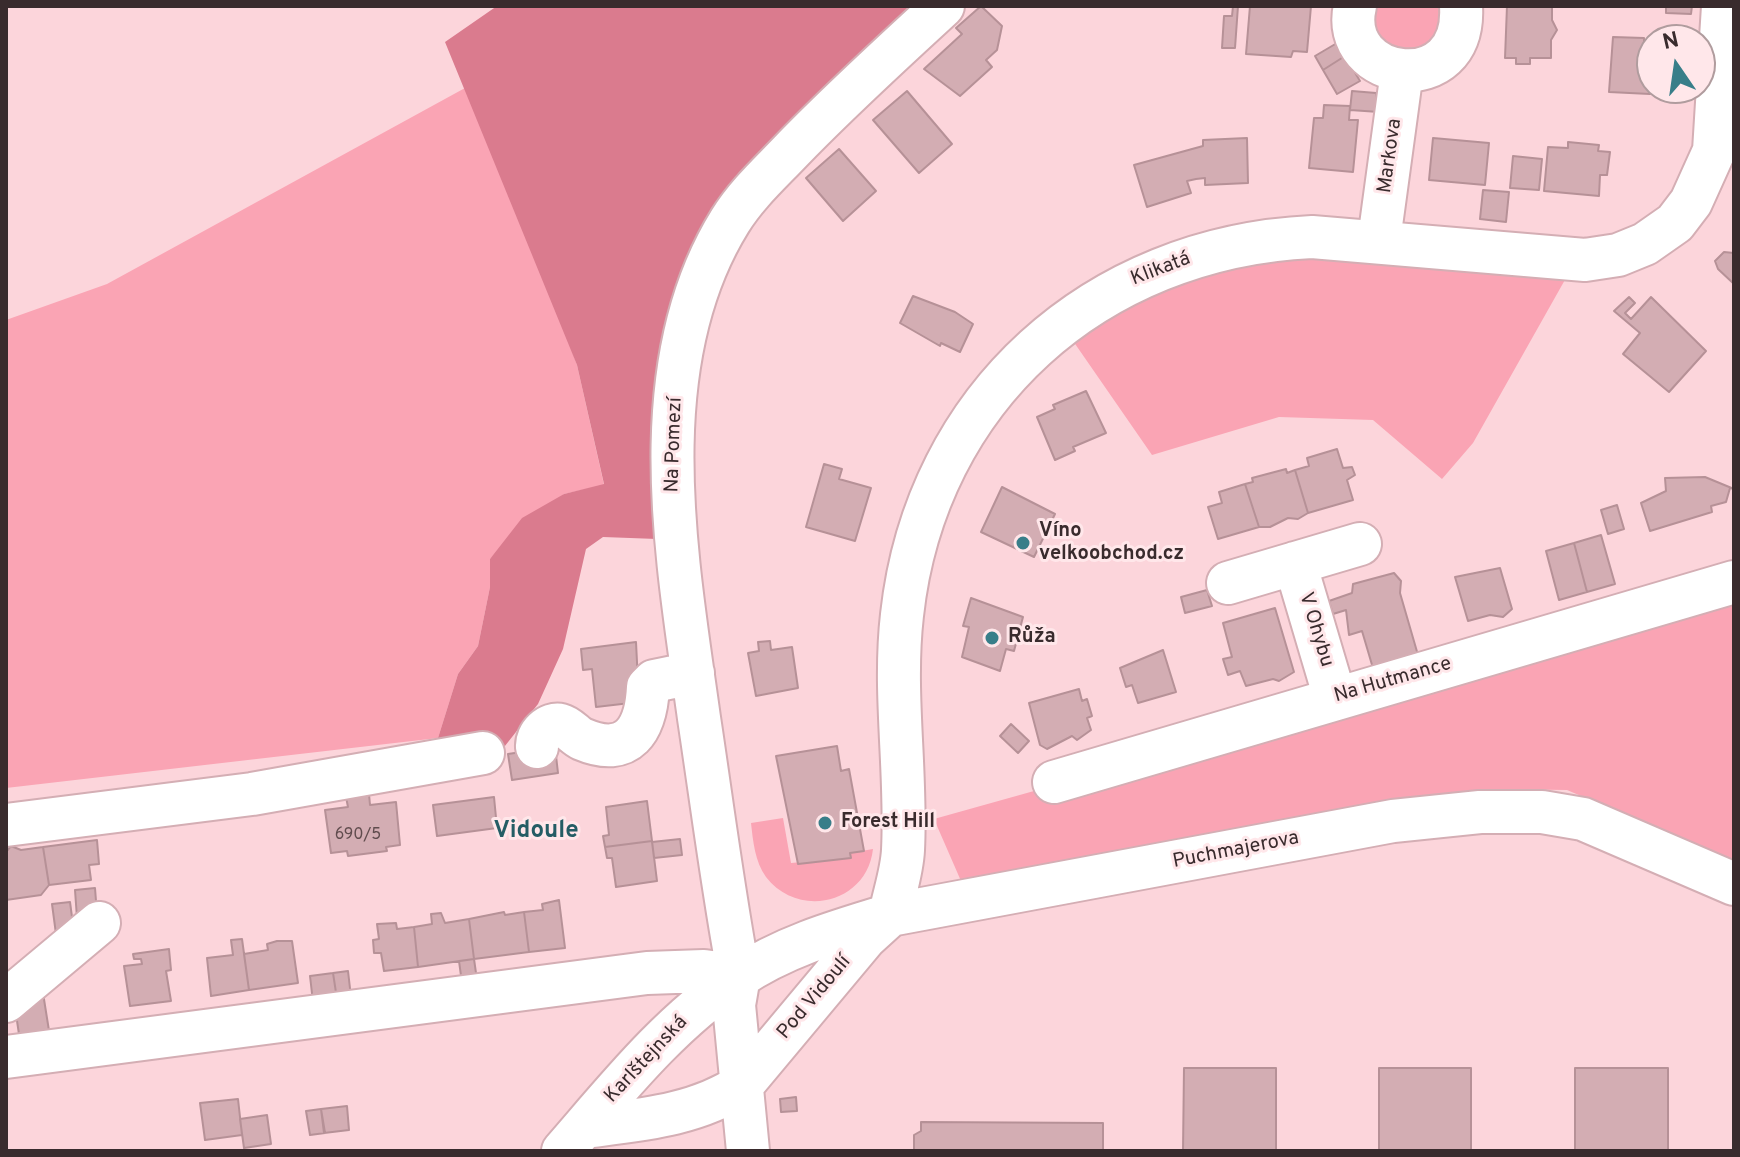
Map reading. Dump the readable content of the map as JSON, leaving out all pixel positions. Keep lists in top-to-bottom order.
{
  "streets": {
    "street": [
      "Markova",
      "Klikatá",
      "Na Pomezí",
      "V Ohybu",
      "Na Hutmance",
      "Puchmajerova",
      "Pod Vidoulí",
      "Karlštejnská"
    ]
  },
  "crossings": [
    ["Markova", "Klikatá"],
    ["Klikatá", "Puchmajerova"],
    ["Klikatá", "Pod Vidoulí"],
    ["Na Pomezí", "Puchmajerova"],
    ["Na Pomezí", "Karlštejnská"],
    ["V Ohybu", "Na Hutmance"],
    ["Puchmajerova", "Pod Vidoulí"],
    ["Puchmajerova", "Karlštejnská"],
    ["Pod Vidoulí", "Karlštejnská"]
  ],
  "districts": ["Vidoule"],
  "places": ["Víno velkoobchod.cz", "Růža", "Forest Hill"],
  "house_numbers": ["690/5"],
  "north": "top"
}
